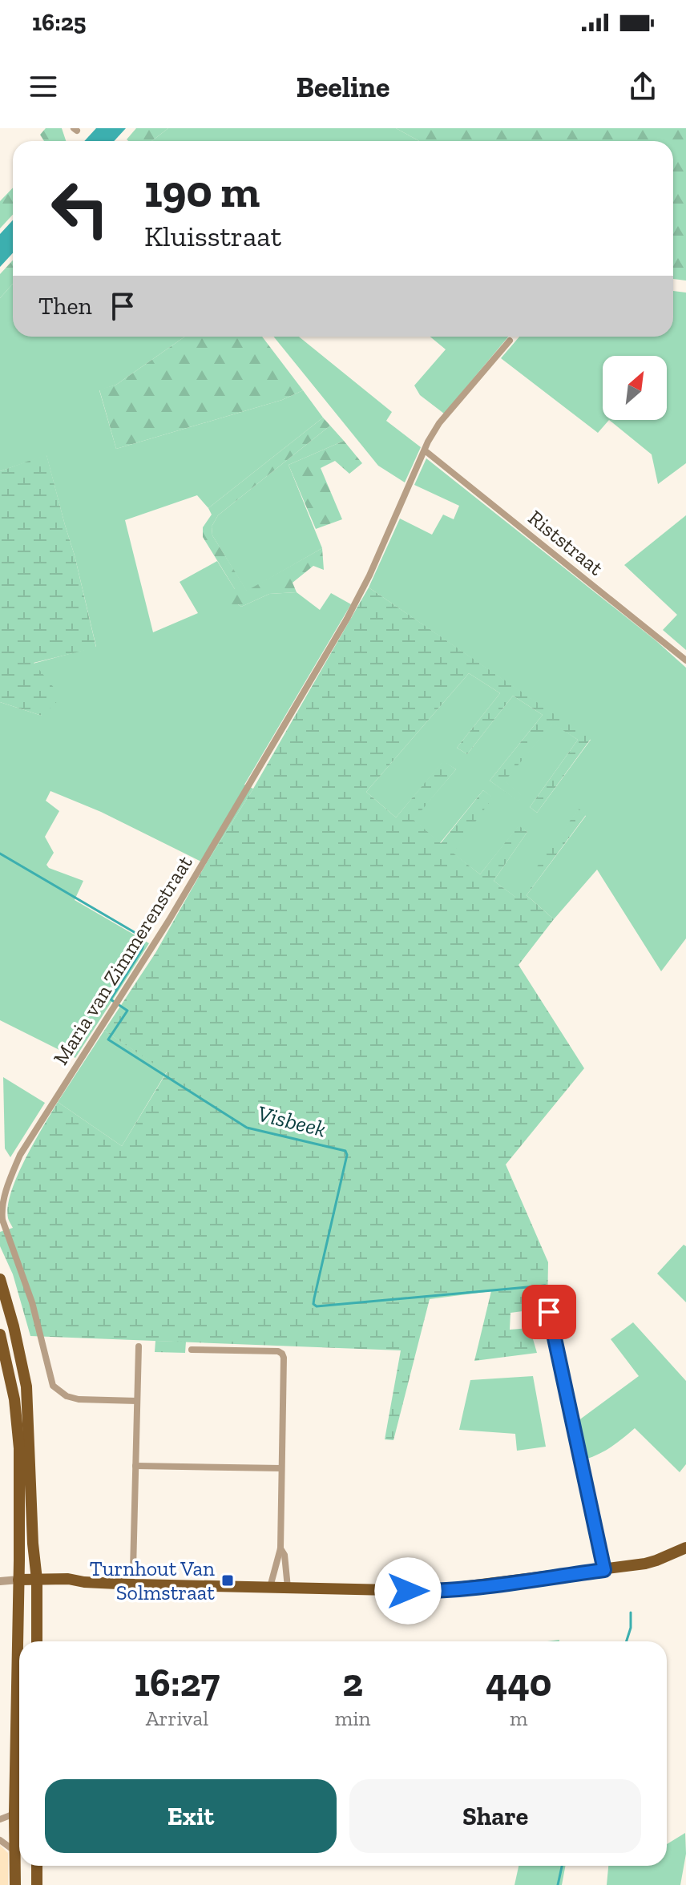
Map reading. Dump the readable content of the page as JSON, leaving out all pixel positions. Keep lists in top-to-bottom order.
{
  "streets": {
    "street": ["Riststraat", "Maria van Zimmerenstraat"]
  },
  "crossings": [
    ["Riststraat", "Maria van Zimmerenstraat"]
  ],
  "water": ["Visbeek"],
  "places": {
    "transit": ["Turnhout Van Solmstraat"]
  },
  "north": "top right",
  "page": {
    "status": "16:25",
    "header": "Beeline",
    "turn": ["190 m", "Kluisstraat"],
    "then": "Then",
    "eta": [
      "16:27",
      "Arrival",
      "2",
      "min",
      "440",
      "m"
    ],
    "buttons": ["Exit", "Share"]
  }
}
